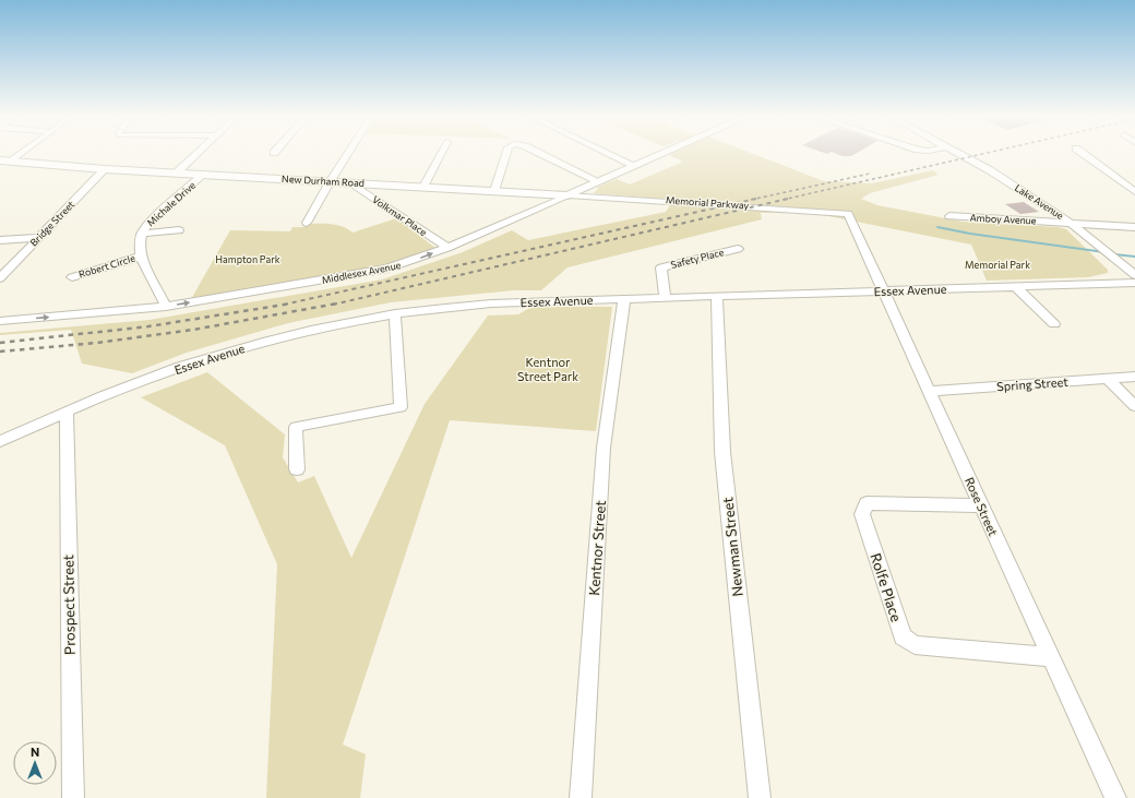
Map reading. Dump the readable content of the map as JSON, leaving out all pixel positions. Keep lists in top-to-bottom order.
{
  "streets": {
    "main road": ["New Durham Road", "Middlesex Avenue"],
    "street": [
      "Lake Avenue",
      "Memorial Parkway",
      "Michale Drive",
      "Volkmar Place",
      "Amboy Avenue",
      "Bridge Street",
      "Safety Place",
      "Robert Circle",
      "Essex Avenue",
      "Spring Street",
      "Rose Street",
      "Newman Street",
      "Kentnor Street",
      "Rolfe Place",
      "Prospect Street"
    ]
  },
  "crossings": [
    ["New Durham Road", "Memorial Parkway"],
    ["New Durham Road", "Michale Drive"],
    ["New Durham Road", "Volkmar Place"],
    ["New Durham Road", "Bridge Street"],
    ["New Durham Road", "Middlesex Avenue"],
    ["Lake Avenue", "Amboy Avenue"],
    ["Memorial Parkway", "Middlesex Avenue"],
    ["Memorial Parkway", "Rose Street"],
    ["Michale Drive", "Robert Circle"],
    ["Michale Drive", "Middlesex Avenue"],
    ["Volkmar Place", "Middlesex Avenue"],
    ["Safety Place", "Essex Avenue"],
    ["Essex Avenue", "Rose Street"],
    ["Essex Avenue", "Newman Street"],
    ["Essex Avenue", "Kentnor Street"],
    ["Essex Avenue", "Prospect Street"],
    ["Spring Street", "Rose Street"],
    ["Rose Street", "Rolfe Place"]
  ],
  "one_way": ["Middlesex Avenue"],
  "parks": ["Hampton Park", "Memorial Park", "Kentnor Street Park"],
  "north": "top"
}
